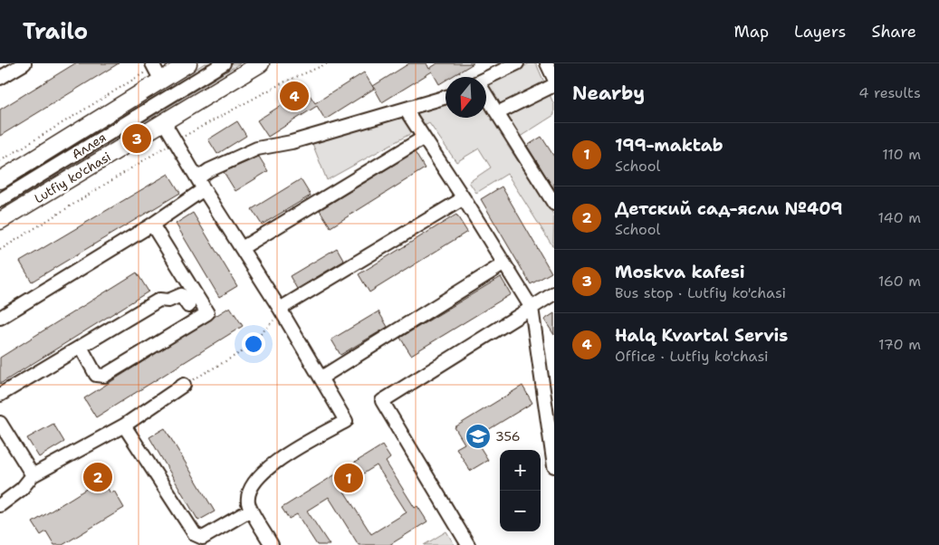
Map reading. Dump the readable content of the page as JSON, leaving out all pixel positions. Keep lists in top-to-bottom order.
{
  "streets": {
    "main road": ["Lutfiy ko'chasi"],
    "street": ["Аллея"]
  },
  "places": {
    "school or university": ["356"]
  },
  "north": "bottom",
  "page": {
    "header": "Trailo",
    "nav": ["Map", "Layers", "Share"],
    "heading": ["Nearby", "4 results"],
    "pins": [
      "4",
      "3",
      "2",
      "1"
    ],
    "list": [
      {
        "mark": "1",
        "name": "199-maktab",
        "note": "School",
        "value": "110 m"
      },
      {
        "mark": "2",
        "name": "Детский сад-ясли №409",
        "note": "School",
        "value": "140 m"
      },
      {
        "mark": "3",
        "name": "Moskva kafesi",
        "note": "Bus stop · Lutfiy ko'chasi",
        "value": "160 m"
      },
      {
        "mark": "4",
        "name": "Halq Kvartal Servis",
        "note": "Office · Lutfiy ko'chasi",
        "value": "170 m"
      }
    ],
    "map_buttons": ["+", "−"]
  }
}
